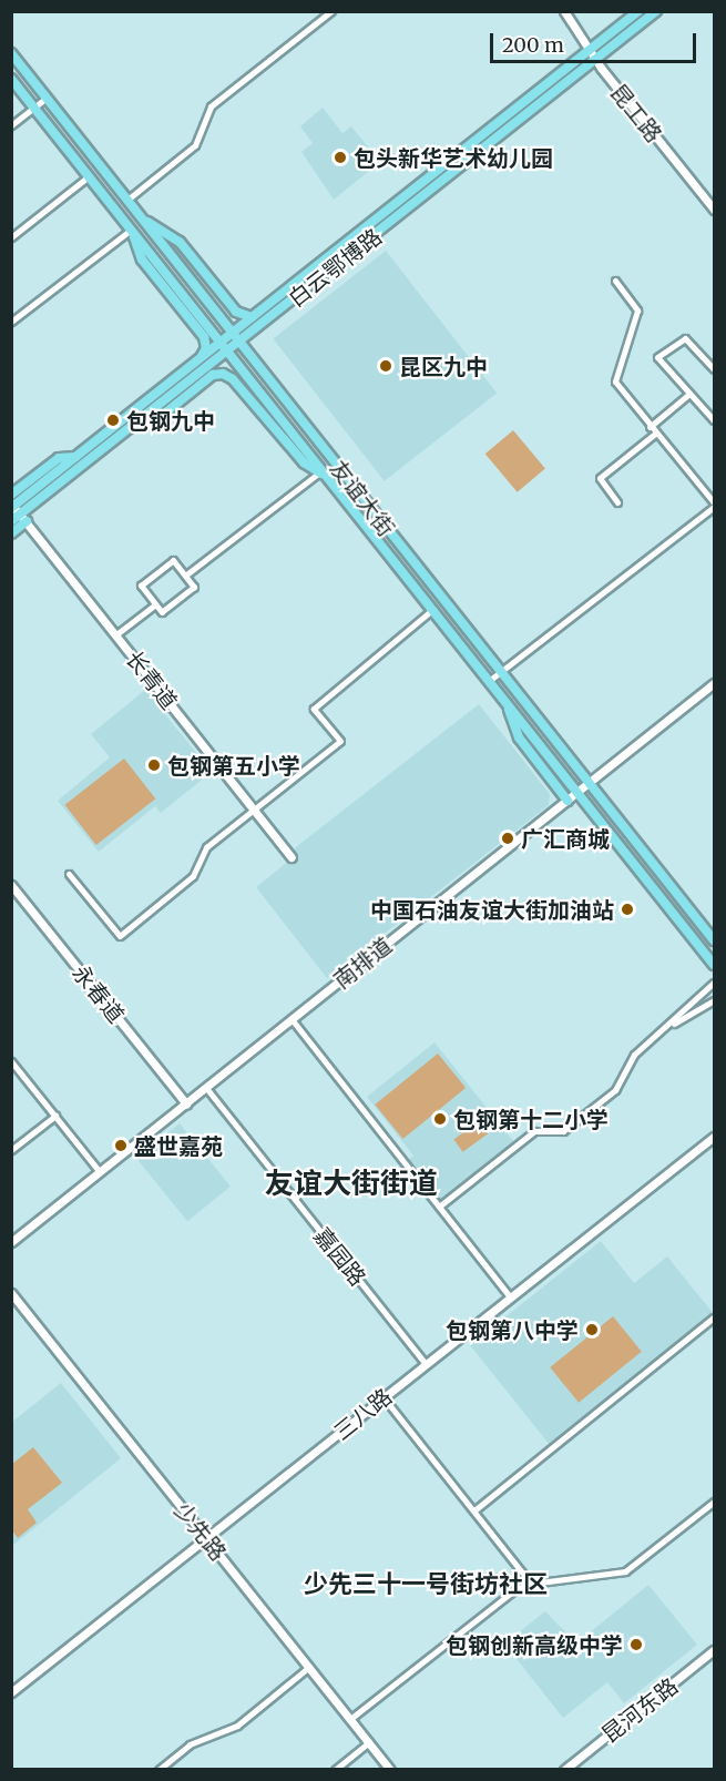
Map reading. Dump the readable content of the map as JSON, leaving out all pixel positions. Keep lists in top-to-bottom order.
{
  "streets": {
    "main road": ["白云鄂博路", "友谊大街"],
    "street": [
      "昆工路",
      "长青道",
      "南排道",
      "永春道",
      "嘉园路",
      "三八路",
      "少先路",
      "昆河东路"
    ]
  },
  "crossings": [
    ["昆工路", "白云鄂博路"],
    ["白云鄂博路", "友谊大街"],
    ["白云鄂博路", "长青道"],
    ["友谊大街", "南排道"],
    ["南排道", "永春道"],
    ["南排道", "嘉园路"],
    ["嘉园路", "三八路"],
    ["三八路", "少先路"]
  ],
  "districts": ["友谊大街街道", "少先三十一号街坊社区"],
  "places": [
    "包头新华艺术幼儿园",
    "昆区九中",
    "包钢九中",
    "包钢第五小学",
    "广汇商城",
    "中国石油友谊大街加油站",
    "包钢第十二小学",
    "盛世嘉苑",
    "包钢第八中学",
    "包钢创新高级中学"
  ],
  "scale_bar": "200 m"
}
